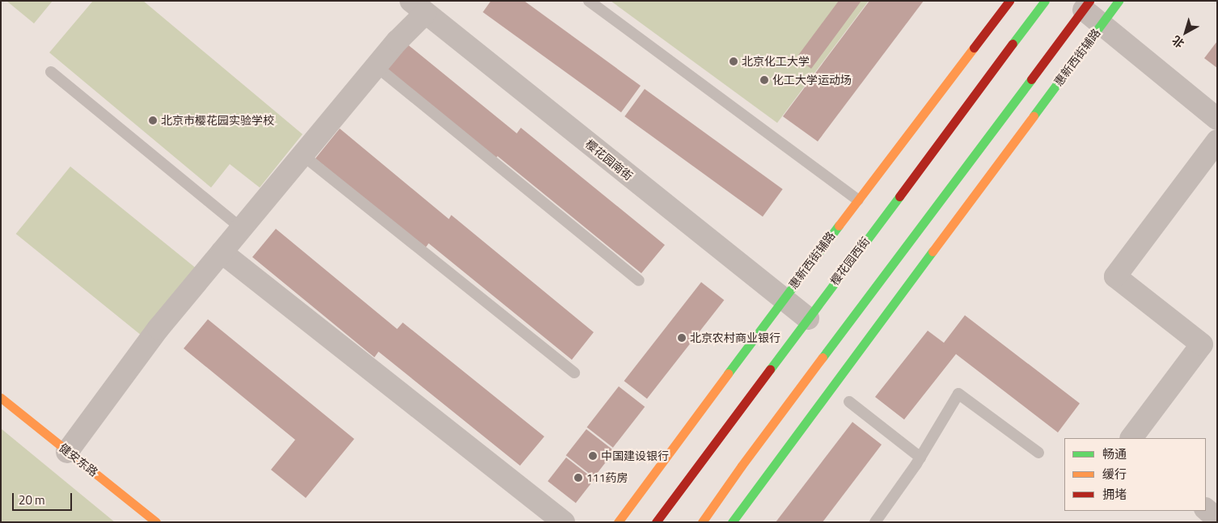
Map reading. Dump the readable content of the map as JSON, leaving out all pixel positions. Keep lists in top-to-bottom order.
{
  "streets": {
    "street": [
      "惠新西街辅路",
      "樱花园南街",
      "樱花园西街",
      "健安东路"
    ]
  },
  "crossings": [
    ["惠新西街辅路", "樱花园南街"],
    ["樱花园南街", "樱花园西街"]
  ],
  "places": [
    "北京化工大学",
    "化工大学运动场",
    "北京市樱花园实验学校",
    "北京农村商业银行",
    "中国建设银行",
    "111药房"
  ],
  "legend": ["畅通", "缓行", "拥堵"],
  "scale_bar": "20 m",
  "north": "bottom left"
}
